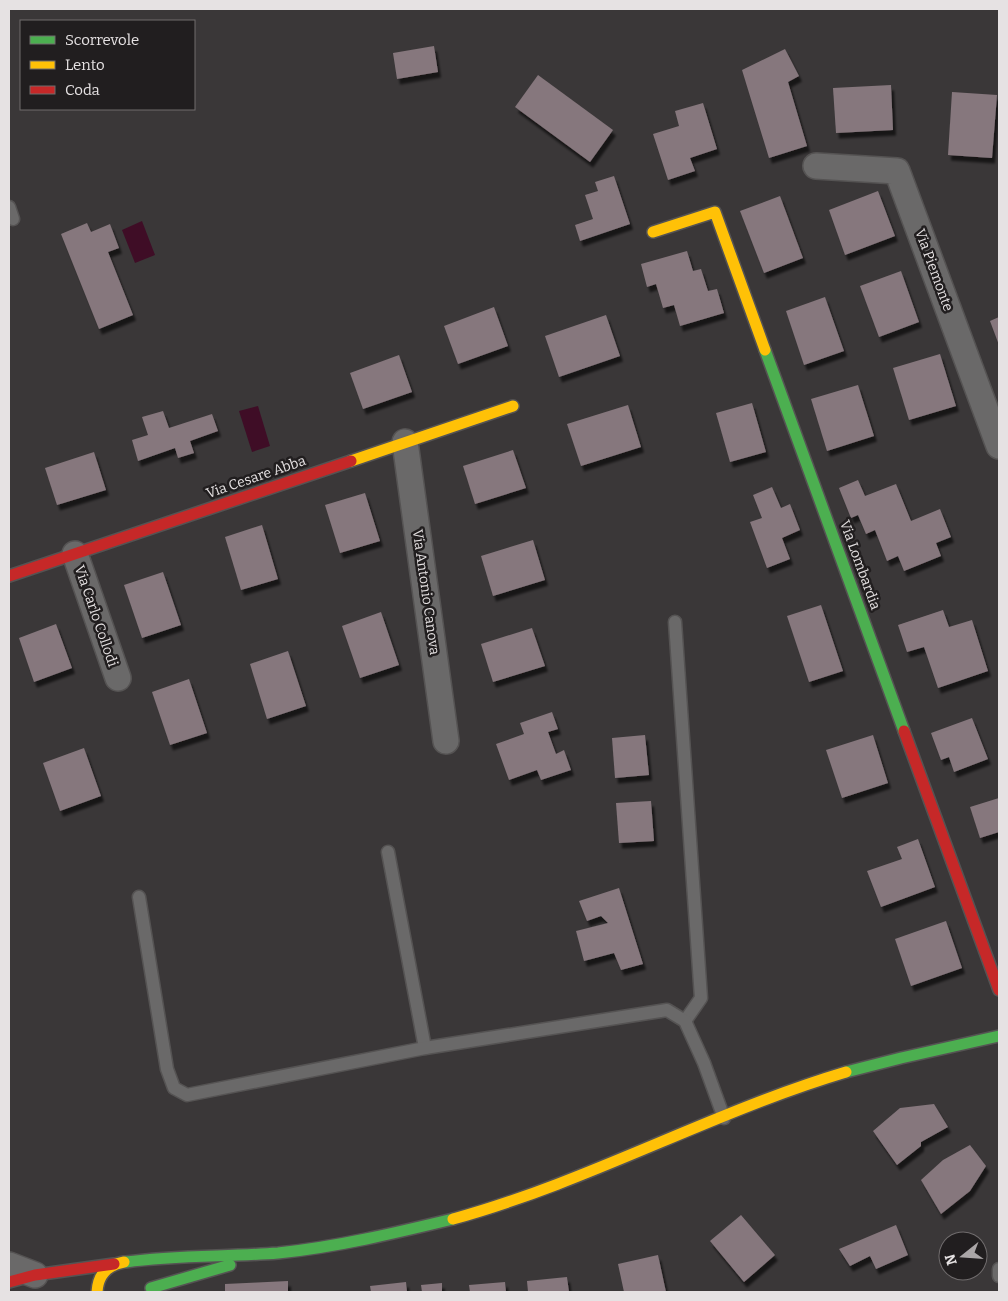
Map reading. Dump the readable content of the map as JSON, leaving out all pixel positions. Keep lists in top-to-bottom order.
{
  "streets": {
    "street": [
      "Via Piemonte",
      "Via Cesare Abba",
      "Via Lombardia",
      "Via Antonio Canova",
      "Via Carlo Collodi"
    ]
  },
  "crossings": [
    ["Via Cesare Abba", "Via Antonio Canova"],
    ["Via Cesare Abba", "Via Carlo Collodi"]
  ],
  "legend": ["Scorrevole", "Lento", "Coda"],
  "north": "left"
}
